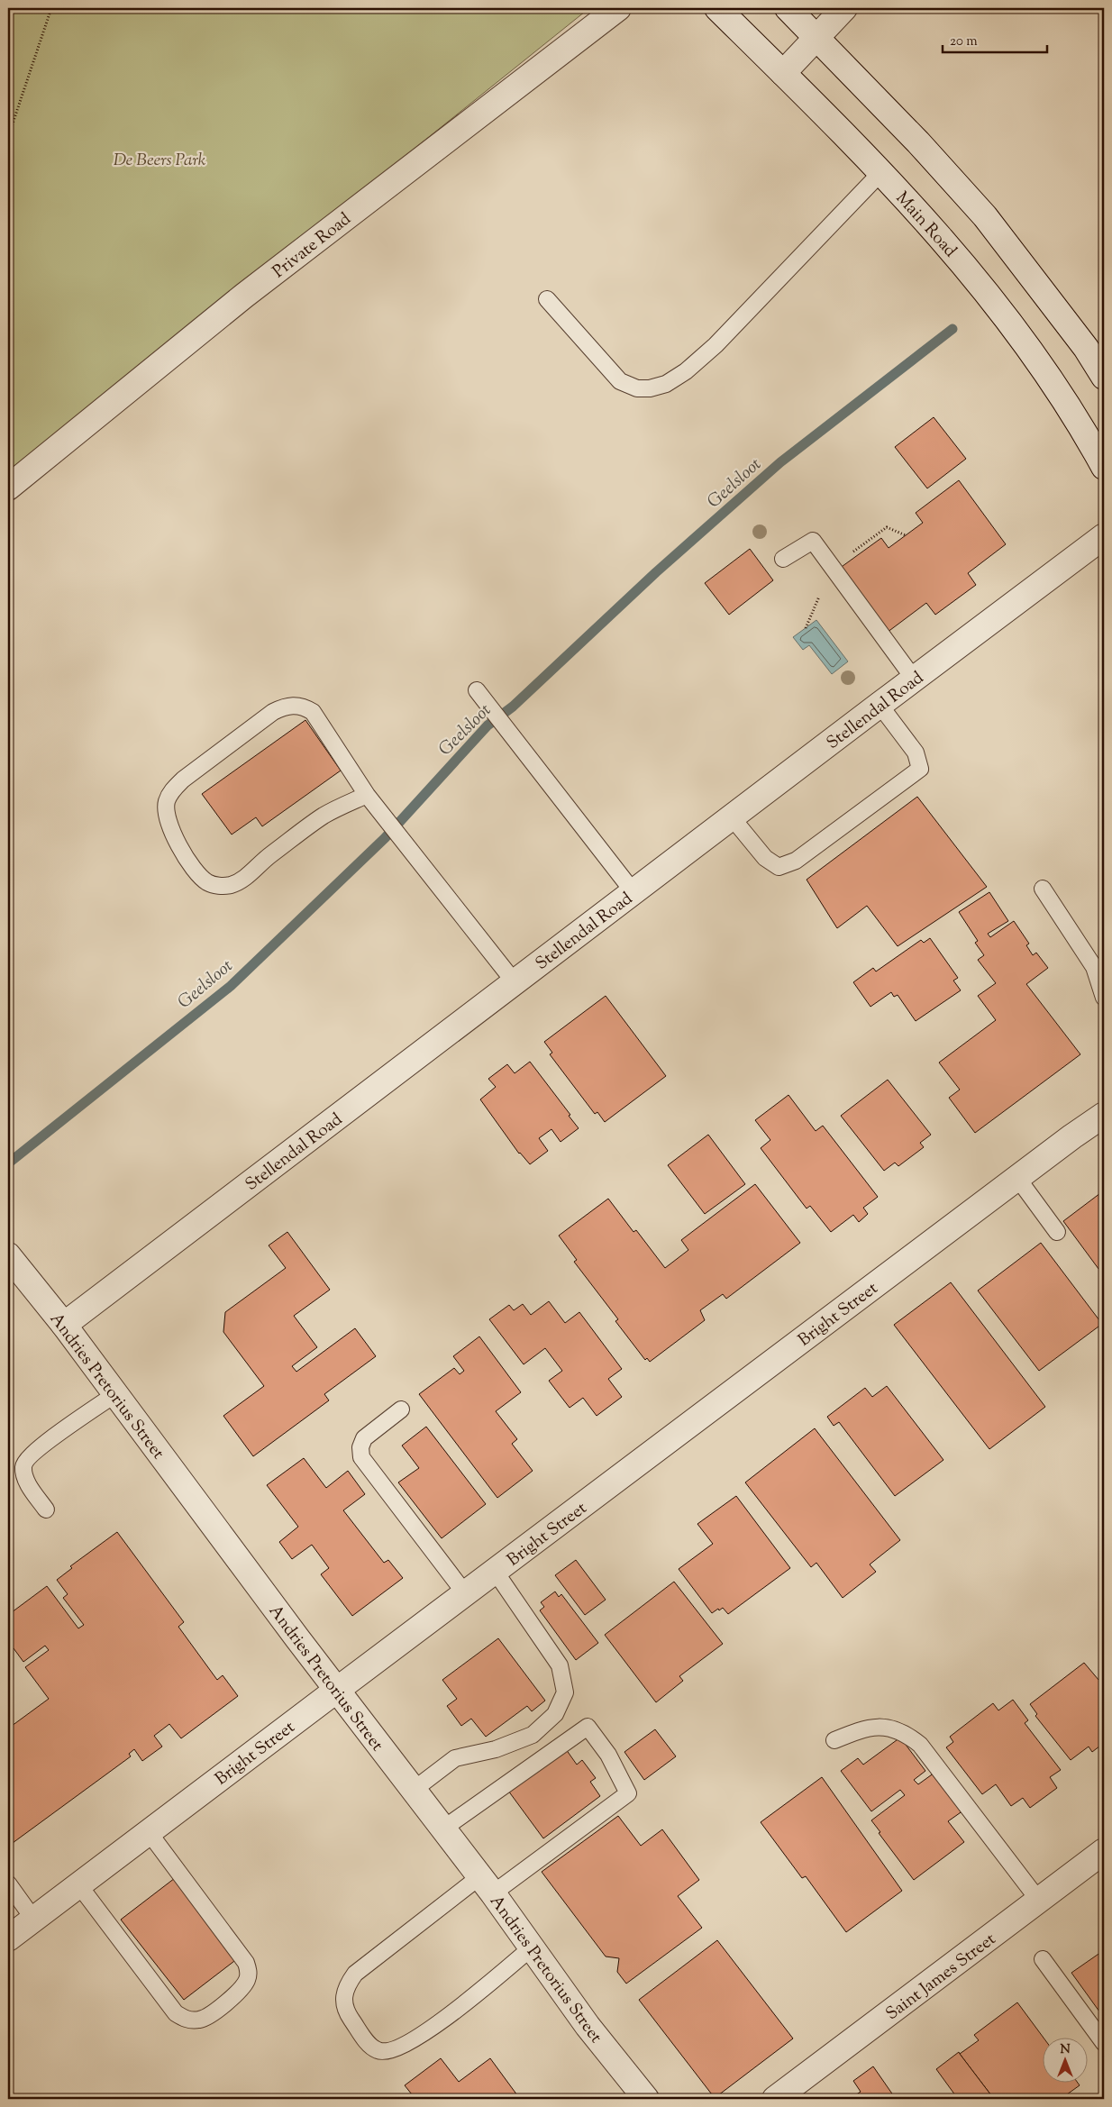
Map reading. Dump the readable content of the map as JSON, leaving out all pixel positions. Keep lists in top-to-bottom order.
{
  "streets": {
    "street": [
      "Main Road",
      "Private Road",
      "Stellendal Road",
      "Bright Street",
      "Andries Pretorius Street",
      "Saint James Street"
    ]
  },
  "crossings": [
    ["Stellendal Road", "Andries Pretorius Street"],
    ["Bright Street", "Andries Pretorius Street"]
  ],
  "water": ["Geelsloot"],
  "parks": ["De Beers Park"],
  "scale_bar": "20 m",
  "north": "top"
}
